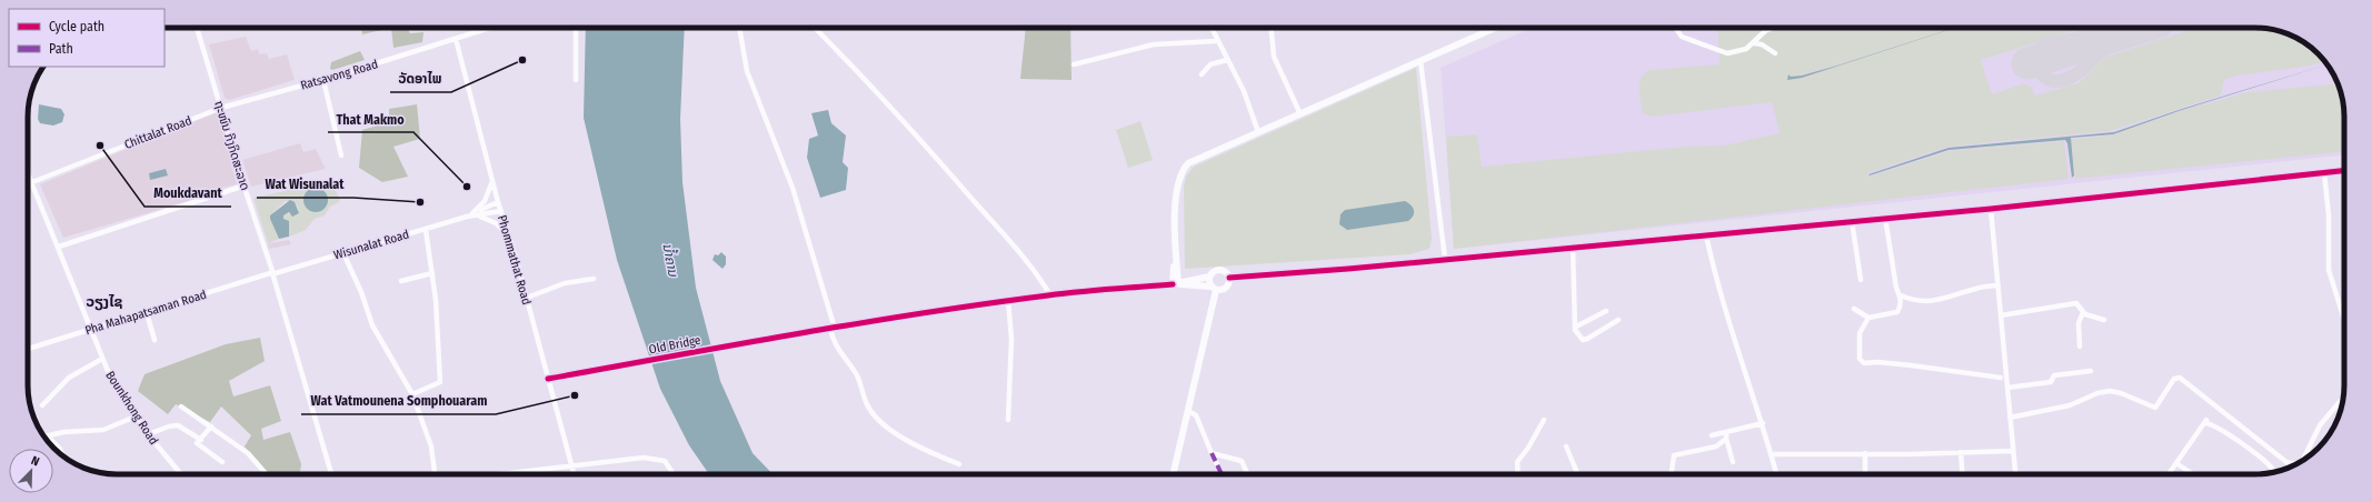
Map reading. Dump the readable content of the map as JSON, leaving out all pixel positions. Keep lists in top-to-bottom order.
{
  "streets": {
    "street": [
      "Ratsavong Road",
      "Chittalat Road",
      "ຖະໜົນ ກິງກິດສະລາດ",
      "Wisunalat Road",
      "Phommathat Road",
      "Pha Mahapatsaman Road",
      "Old Bridge",
      "Bounkhong Road"
    ]
  },
  "crossings": [
    ["Ratsavong Road", "Chittalat Road"],
    ["Ratsavong Road", "ຖະໜົນ ກິງກິດສະລາດ"],
    ["Ratsavong Road", "Phommathat Road"],
    ["Chittalat Road", "ຖະໜົນ ກິງກິດສະລາດ"],
    ["Chittalat Road", "Bounkhong Road"],
    ["ຖະໜົນ ກິງກິດສະລາດ", "Wisunalat Road"],
    ["ຖະໜົນ ກິງກິດສະລາດ", "Pha Mahapatsaman Road"],
    ["Wisunalat Road", "Phommathat Road"],
    ["Wisunalat Road", "Pha Mahapatsaman Road"],
    ["Phommathat Road", "Old Bridge"],
    ["Pha Mahapatsaman Road", "Bounkhong Road"]
  ],
  "districts": ["ວຽງໄຊ"],
  "water": ["ນ້ຳຄານ"],
  "places": [
    "ວັດອາໄພ",
    "Moukdavant",
    "That Makmo",
    "Wat Wisunalat",
    "Wat Vatmounena Somphouaram"
  ],
  "legend": ["Cycle path", "Path"],
  "north": "top right"
}
